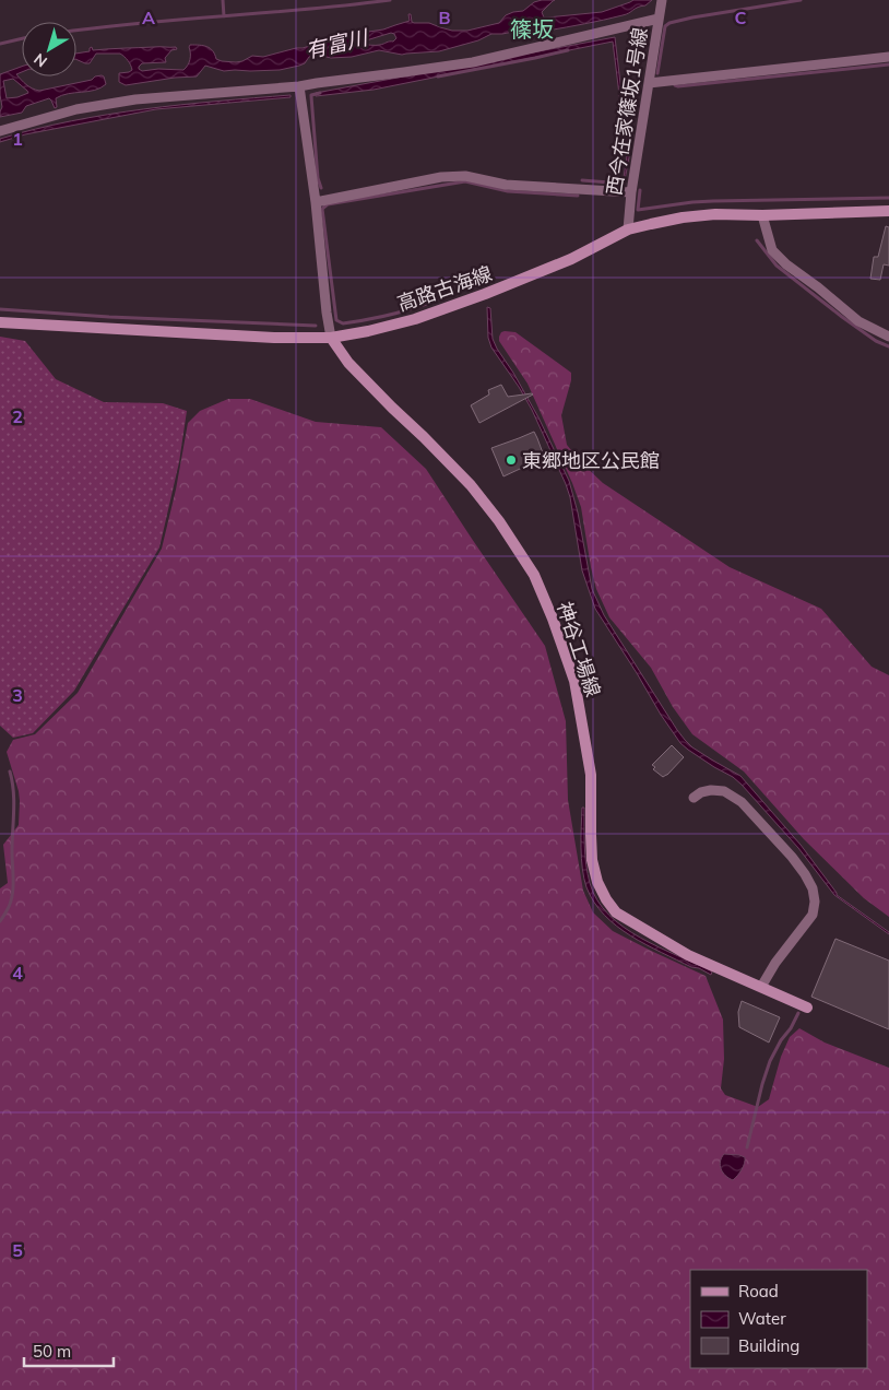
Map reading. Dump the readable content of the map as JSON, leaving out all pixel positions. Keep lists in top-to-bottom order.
{
  "streets": {
    "main road": ["高路古海線", "神谷工場線"],
    "street": ["西今在家篠坂1号線"]
  },
  "crossings": [
    ["西今在家篠坂1号線", "高路古海線"],
    ["高路古海線", "神谷工場線"]
  ],
  "districts": ["篠坂"],
  "water": ["有富川"],
  "places": ["東郷地区公民館"],
  "legend": ["Road", "Water", "Building"],
  "scale_bar": "50 m",
  "north": "bottom left",
  "grid": {
    "columns": ["A", "B", "C"],
    "rows": [
      "1",
      "2",
      "3",
      "4",
      "5"
    ]
  }
}
